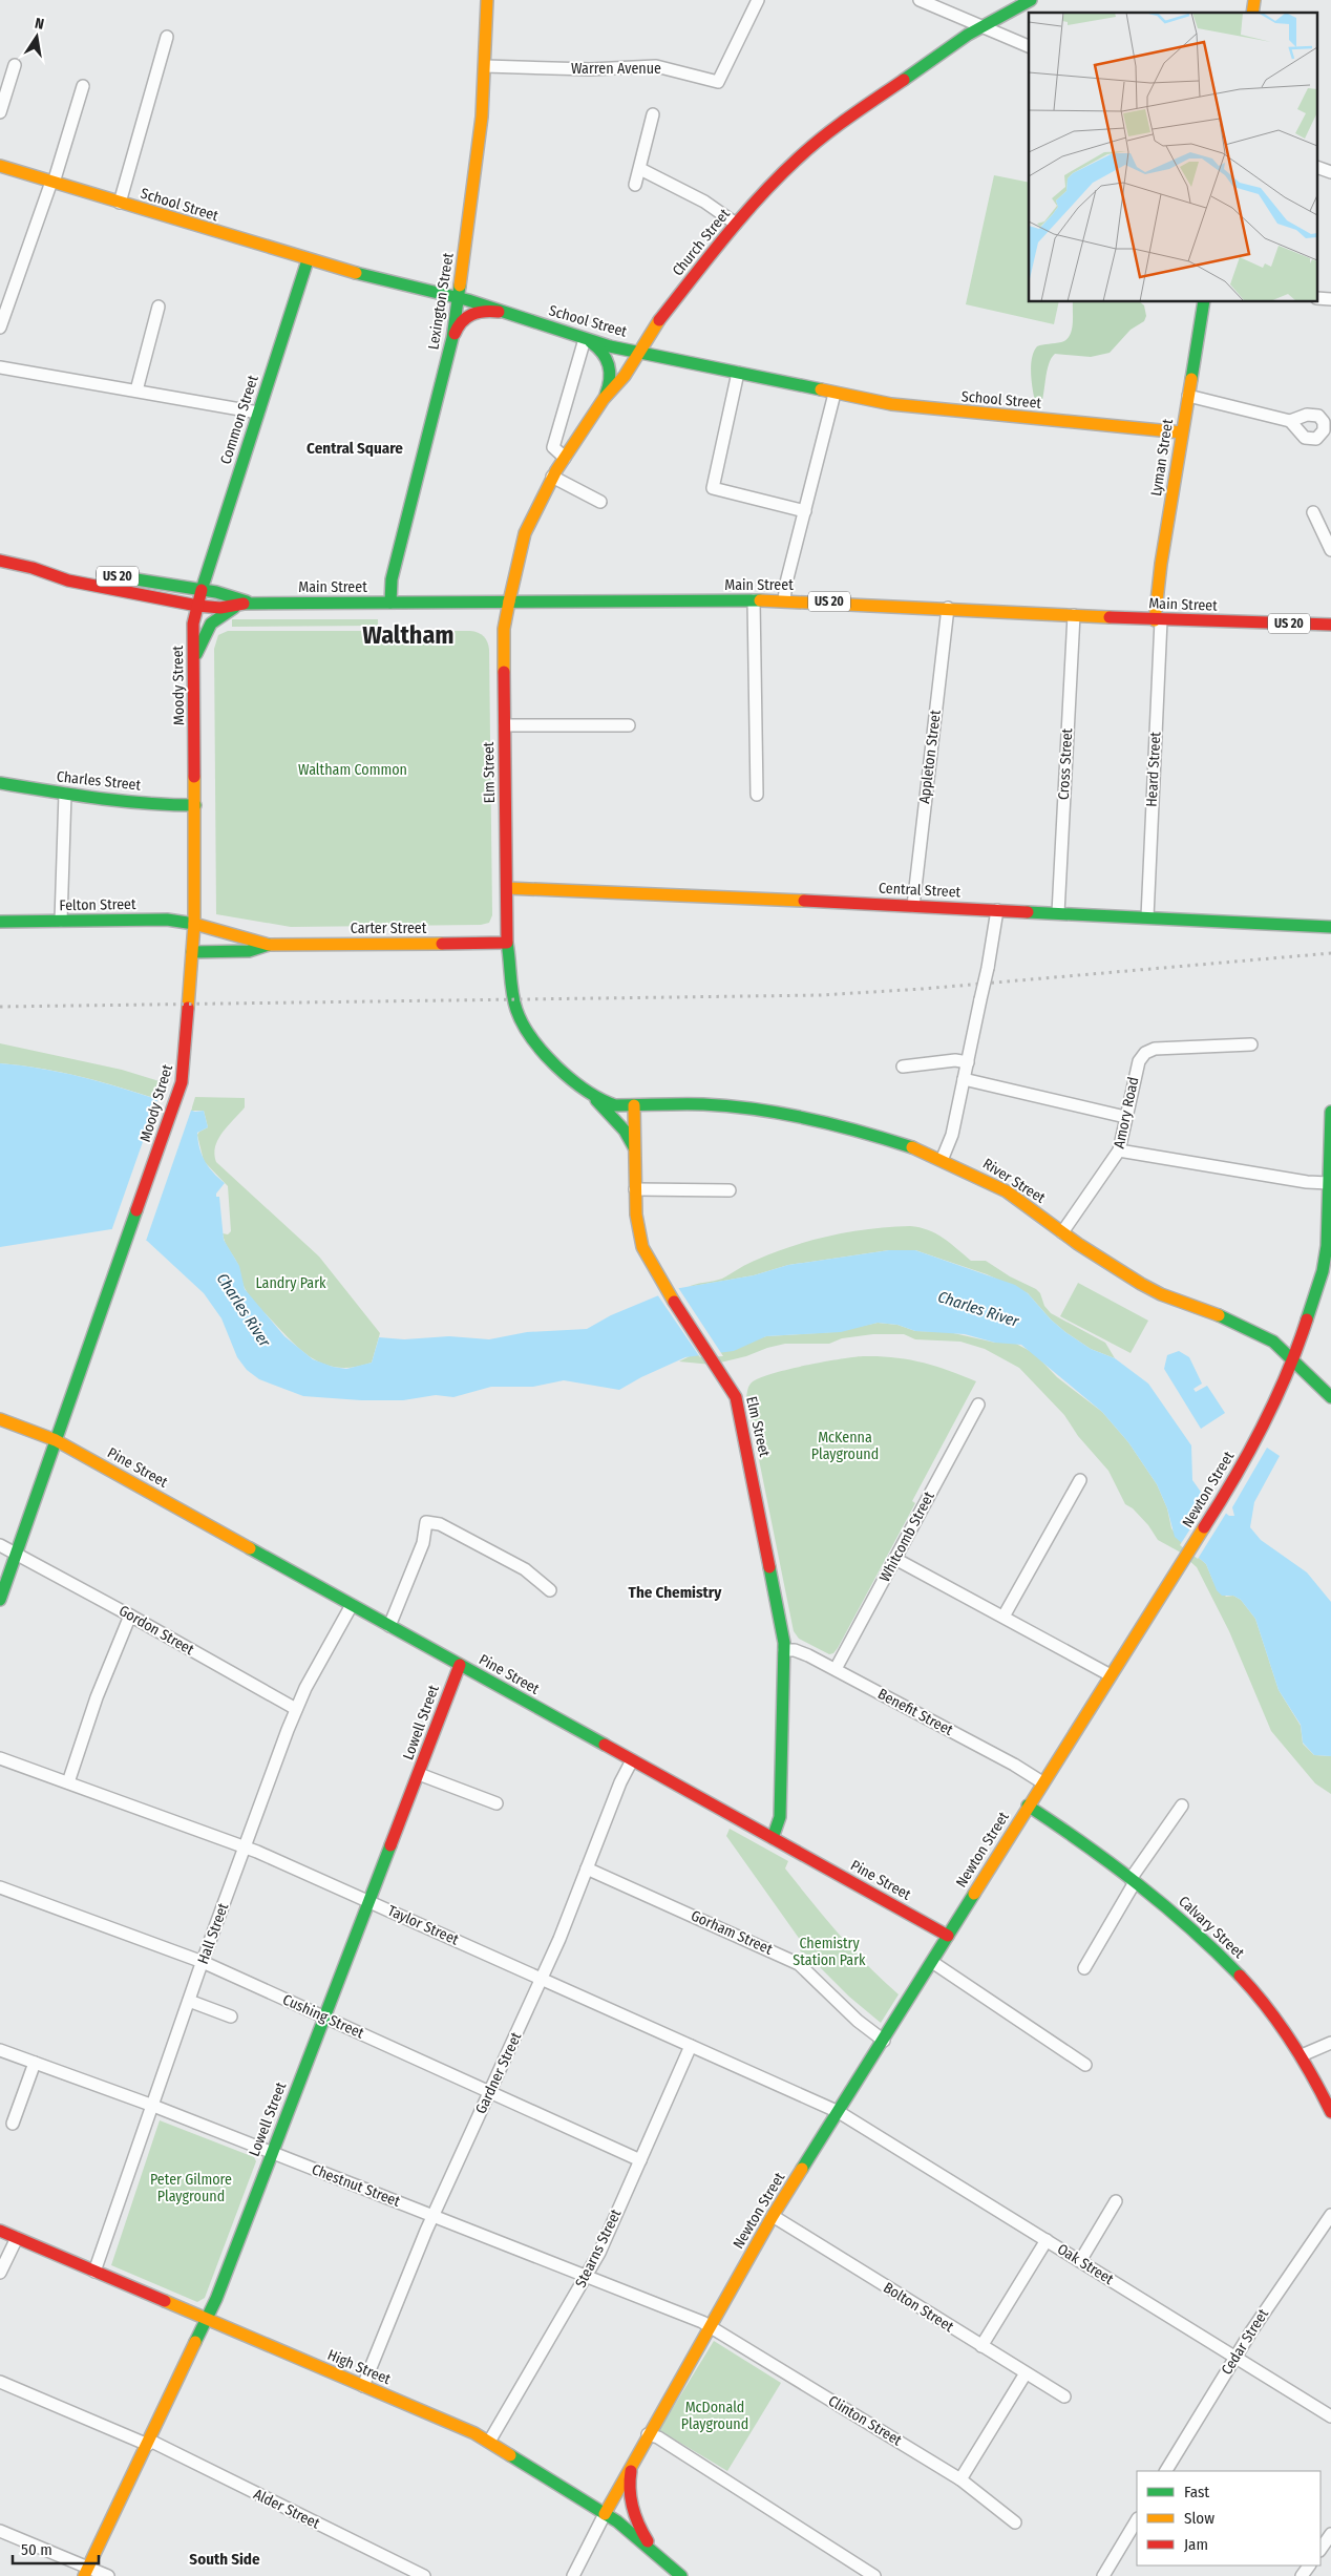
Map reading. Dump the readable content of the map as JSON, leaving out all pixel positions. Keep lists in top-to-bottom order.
{
  "streets": {
    "main road": [
      "School Street",
      "Church Street",
      "Lexington Street",
      "Common Street",
      "Lyman Street",
      "US 20",
      "Main Street",
      "Moody Street",
      "Elm Street",
      "Charles Street",
      "Central Street",
      "Felton Street",
      "Carter Street",
      "River Street",
      "Pine Street",
      "Newton Street",
      "Lowell Street",
      "Calvary Street",
      "High Street"
    ],
    "street": [
      "Warren Avenue",
      "Appleton Street",
      "Cross Street",
      "Heard Street",
      "Amory Road",
      "Whitcomb Street",
      "Gordon Street",
      "Benefit Street",
      "Taylor Street",
      "Gorham Street",
      "Hall Street",
      "Cushing Street",
      "Gardner Street",
      "Chestnut Street",
      "Stearns Street",
      "Oak Street",
      "Bolton Street",
      "Cedar Street",
      "Clinton Street",
      "Alder Street"
    ]
  },
  "crossings": [
    ["Warren Avenue", "Lexington Street"],
    ["School Street", "Church Street"],
    ["School Street", "Lexington Street"],
    ["School Street", "Common Street"],
    ["School Street", "Lyman Street"],
    ["Church Street", "Main Street"],
    ["Church Street", "Elm Street"],
    ["Lexington Street", "Main Street"],
    ["Common Street", "Main Street"],
    ["Common Street", "Moody Street"],
    ["Lyman Street", "Main Street"],
    ["Lyman Street", "Heard Street"],
    ["Main Street", "Moody Street"],
    ["Main Street", "Appleton Street"],
    ["Main Street", "Cross Street"],
    ["Main Street", "Heard Street"],
    ["Main Street", "Elm Street"],
    ["Moody Street", "Charles Street"],
    ["Moody Street", "Felton Street"],
    ["Moody Street", "Carter Street"],
    ["Moody Street", "Pine Street"],
    ["Moody Street", "Gordon Street"],
    ["Appleton Street", "Central Street"],
    ["Cross Street", "Central Street"],
    ["Heard Street", "Central Street"],
    ["Elm Street", "Central Street"],
    ["Elm Street", "Carter Street"],
    ["Elm Street", "River Street"],
    ["Elm Street", "Pine Street"],
    ["Elm Street", "Benefit Street"],
    ["Felton Street", "Carter Street"],
    ["Amory Road", "River Street"],
    ["River Street", "Newton Street"],
    ["Pine Street", "Newton Street"],
    ["Pine Street", "Lowell Street"],
    ["Pine Street", "Hall Street"],
    ["Pine Street", "Gardner Street"],
    ["Newton Street", "Benefit Street"],
    ["Newton Street", "Taylor Street"],
    ["Newton Street", "Calvary Street"],
    ["Newton Street", "Gorham Street"],
    ["Newton Street", "Chestnut Street"],
    ["Newton Street", "Oak Street"],
    ["Newton Street", "Bolton Street"],
    ["Newton Street", "High Street"],
    ["Newton Street", "Clinton Street"],
    ["Whitcomb Street", "Benefit Street"],
    ["Gordon Street", "Hall Street"],
    ["Lowell Street", "Taylor Street"],
    ["Lowell Street", "Cushing Street"],
    ["Lowell Street", "Chestnut Street"],
    ["Lowell Street", "High Street"],
    ["Lowell Street", "Alder Street"],
    ["Taylor Street", "Hall Street"],
    ["Taylor Street", "Gardner Street"],
    ["Taylor Street", "Stearns Street"],
    ["Taylor Street", "Oak Street"],
    ["Gorham Street", "Gardner Street"],
    ["Hall Street", "Cushing Street"],
    ["Hall Street", "Chestnut Street"],
    ["Hall Street", "High Street"],
    ["Cushing Street", "Gardner Street"],
    ["Cushing Street", "Stearns Street"],
    ["Gardner Street", "Chestnut Street"],
    ["Gardner Street", "High Street"],
    ["Chestnut Street", "Stearns Street"],
    ["Chestnut Street", "Clinton Street"],
    ["Stearns Street", "High Street"],
    ["Oak Street", "Cedar Street"]
  ],
  "districts": [
    "Central Square",
    "Waltham",
    "The Chemistry",
    "South Side"
  ],
  "water": ["Charles River"],
  "parks": [
    "Waltham Common",
    "Landry Park",
    "McKenna Playground",
    "Chemistry Station Park",
    "Peter Gilmore Playground",
    "McDonald Playground"
  ],
  "legend": ["Fast", "Slow", "Jam"],
  "scale_bar": "50 m",
  "north": "top"
}
